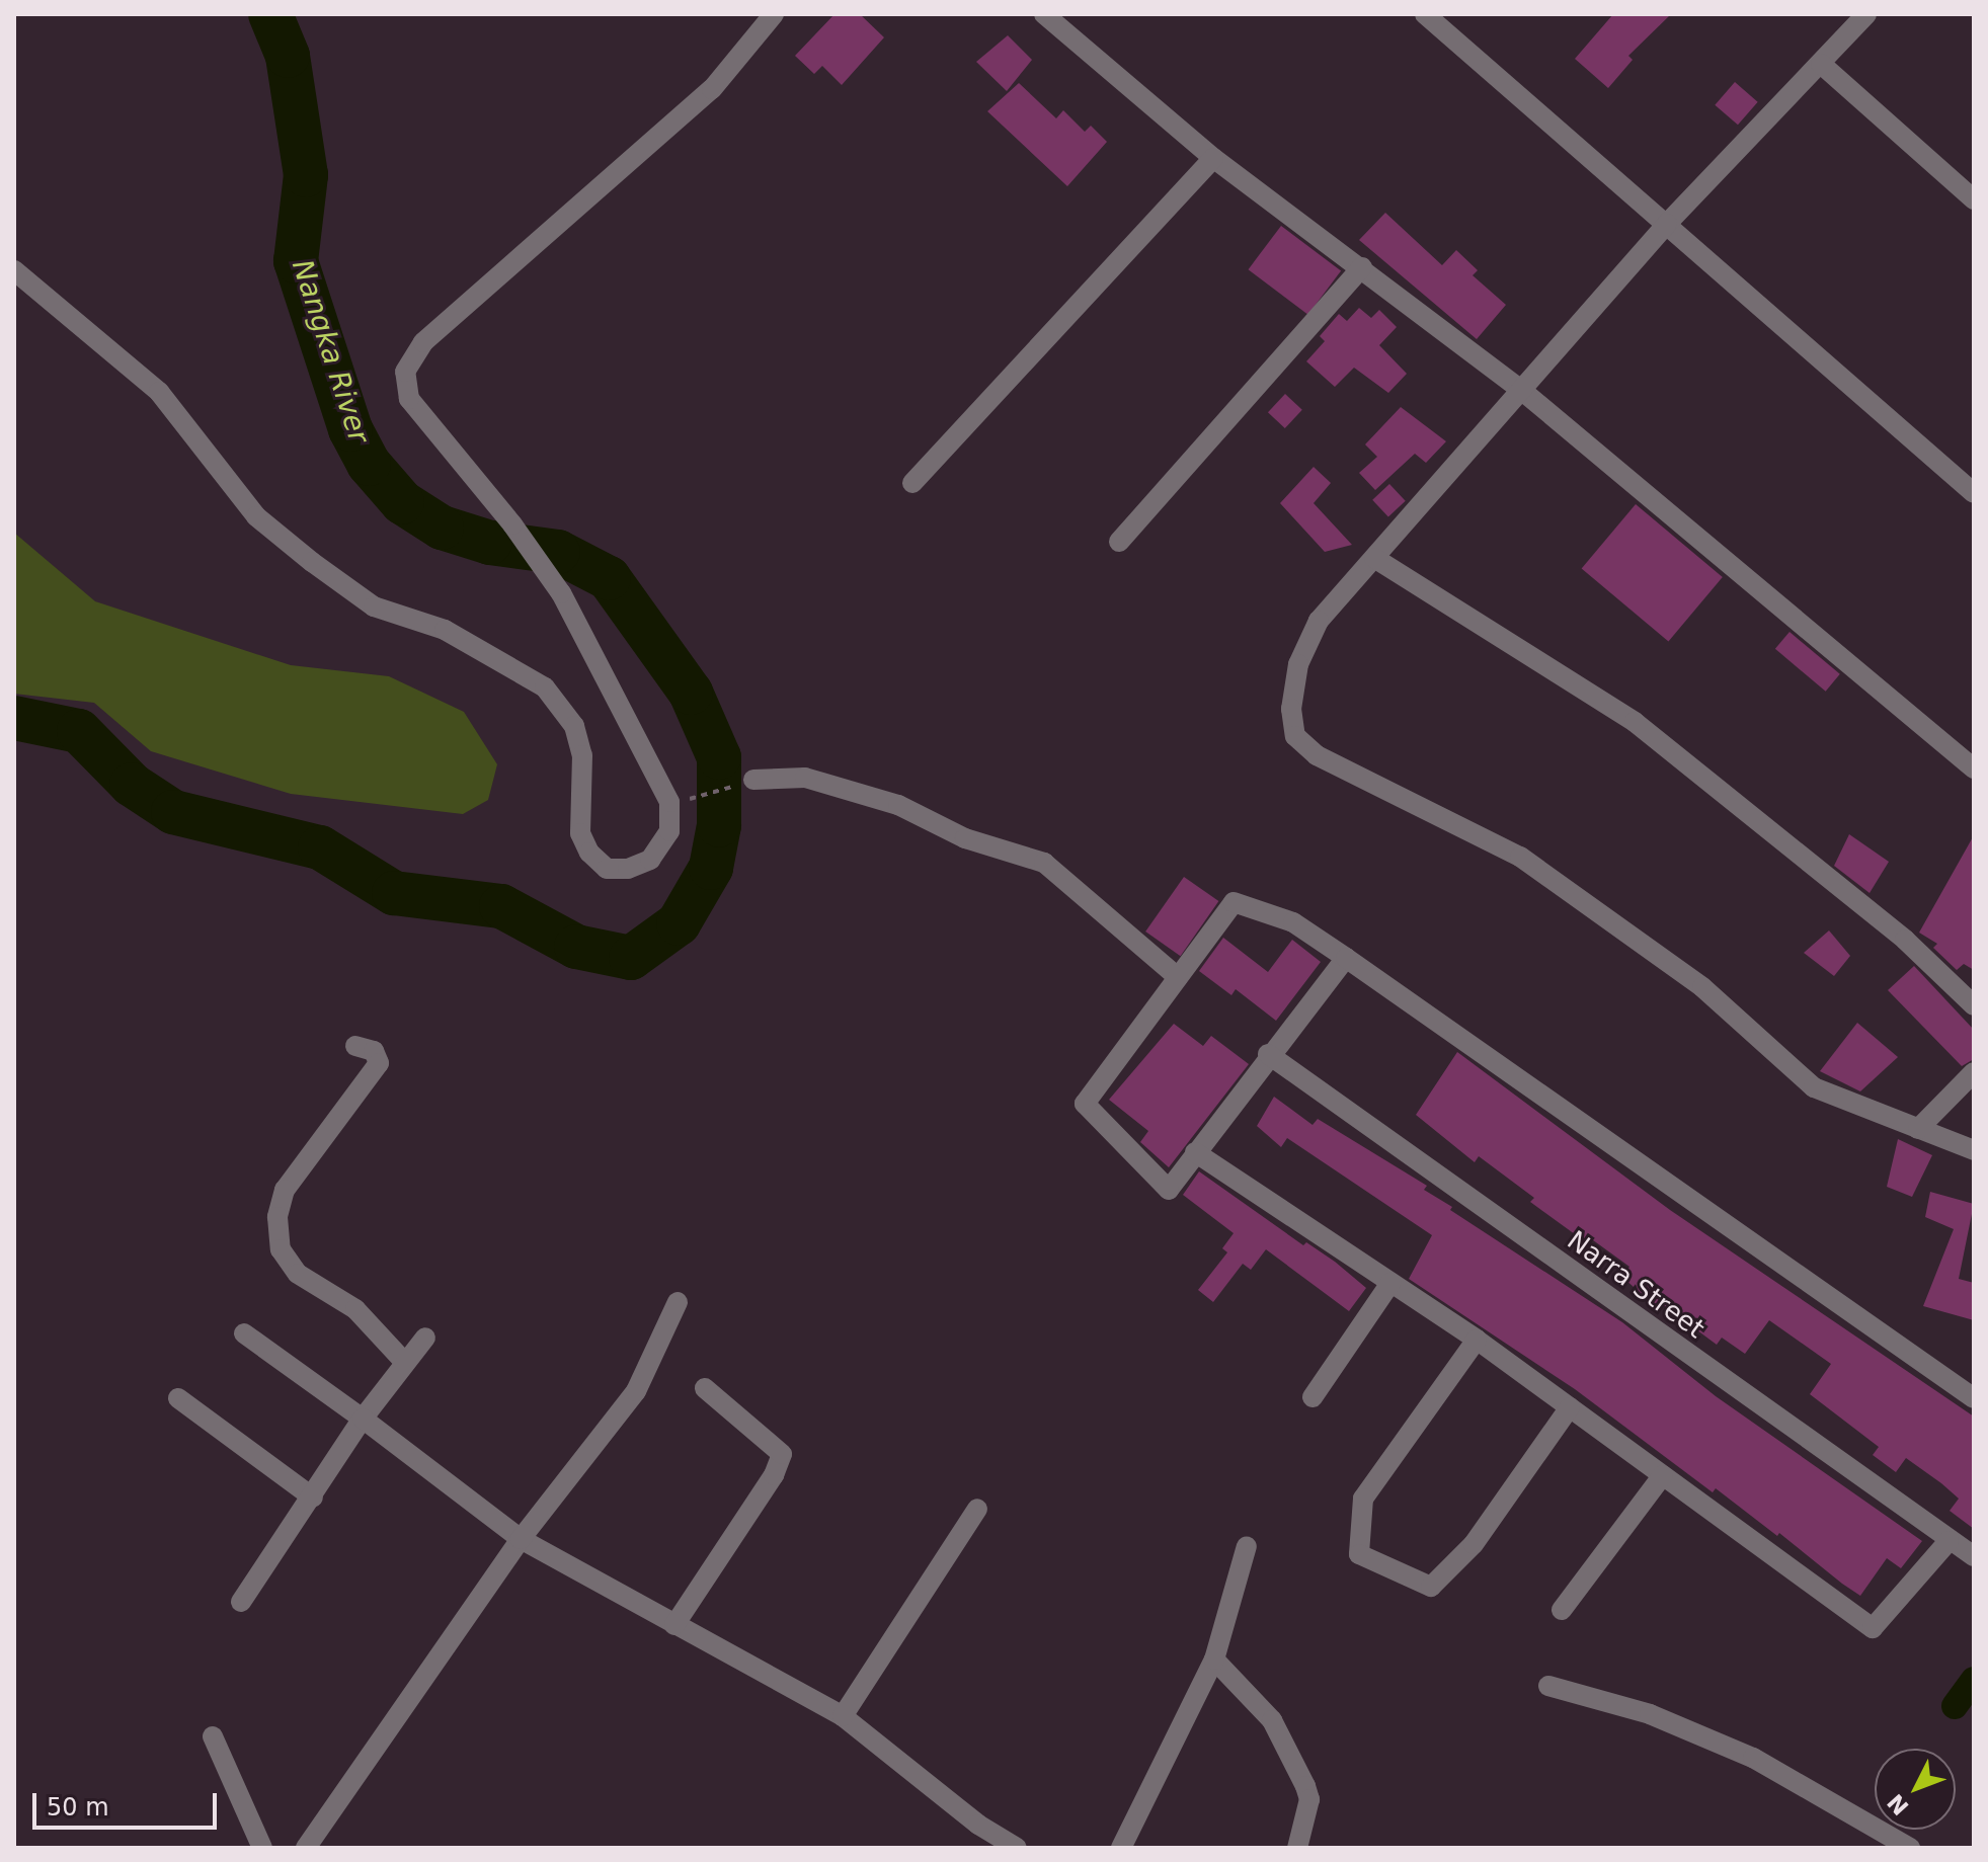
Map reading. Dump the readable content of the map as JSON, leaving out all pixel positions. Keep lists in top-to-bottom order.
{
  "streets": {
    "street": ["Narra Street"]
  },
  "water": ["Nangka River"],
  "scale_bar": "50 m",
  "north": "bottom left"
}
